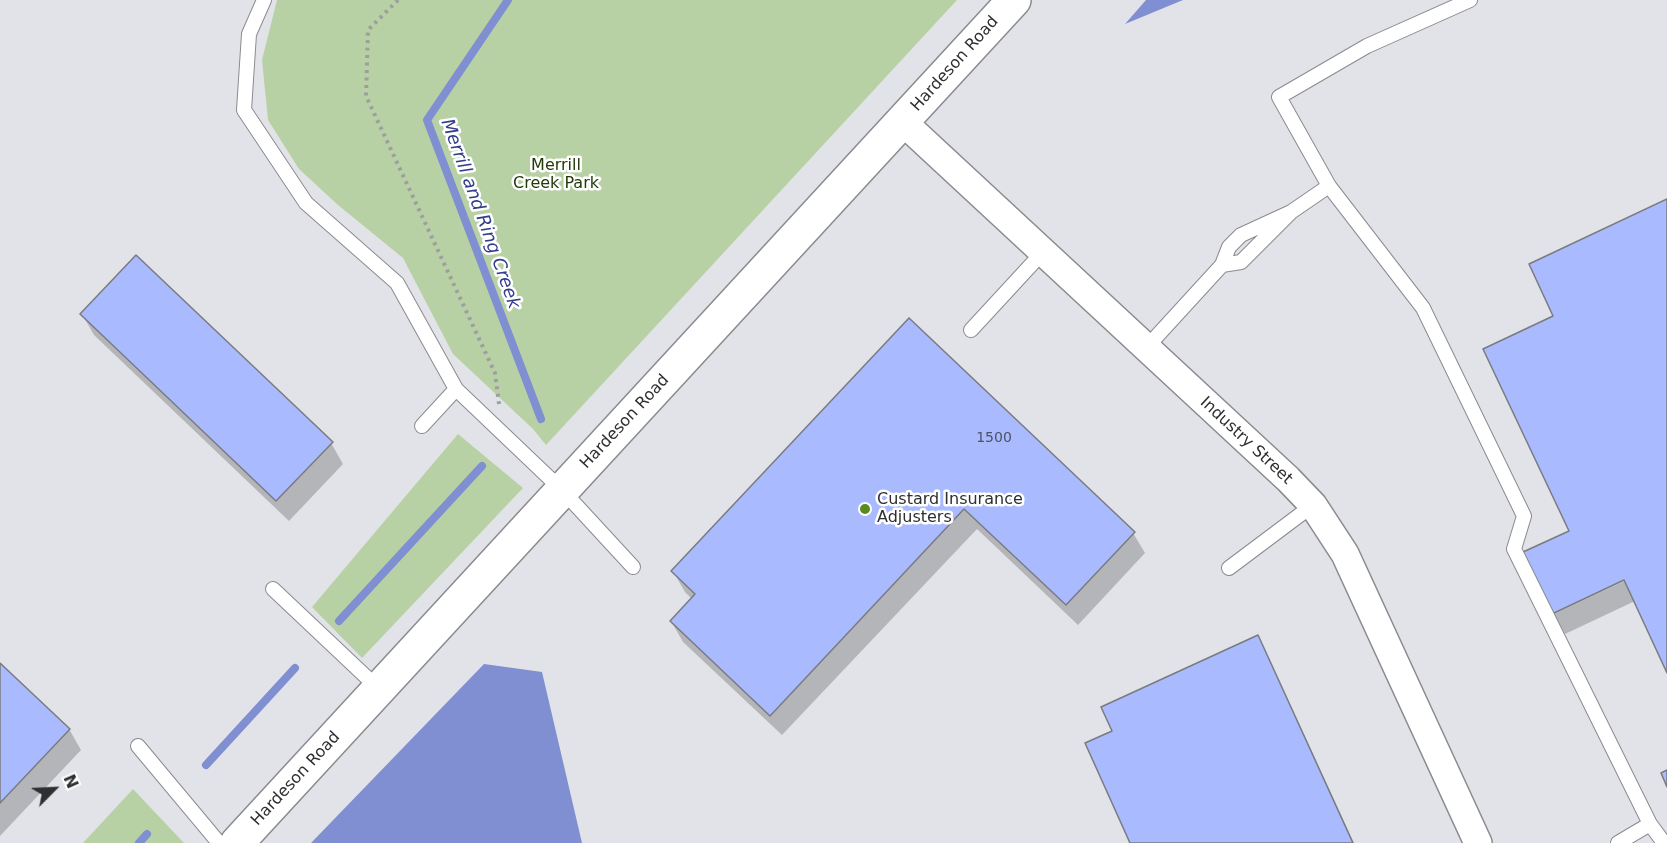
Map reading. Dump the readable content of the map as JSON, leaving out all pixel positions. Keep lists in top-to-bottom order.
{
  "streets": {
    "street": ["Hardeson Road", "Industry Street"]
  },
  "crossings": [
    ["Hardeson Road", "Industry Street"]
  ],
  "water": ["Merrill and Ring Creek"],
  "parks": ["Merrill Creek Park"],
  "places": ["Custard Insurance Adjusters"],
  "house_numbers": ["1500"],
  "north": "top right"
}
